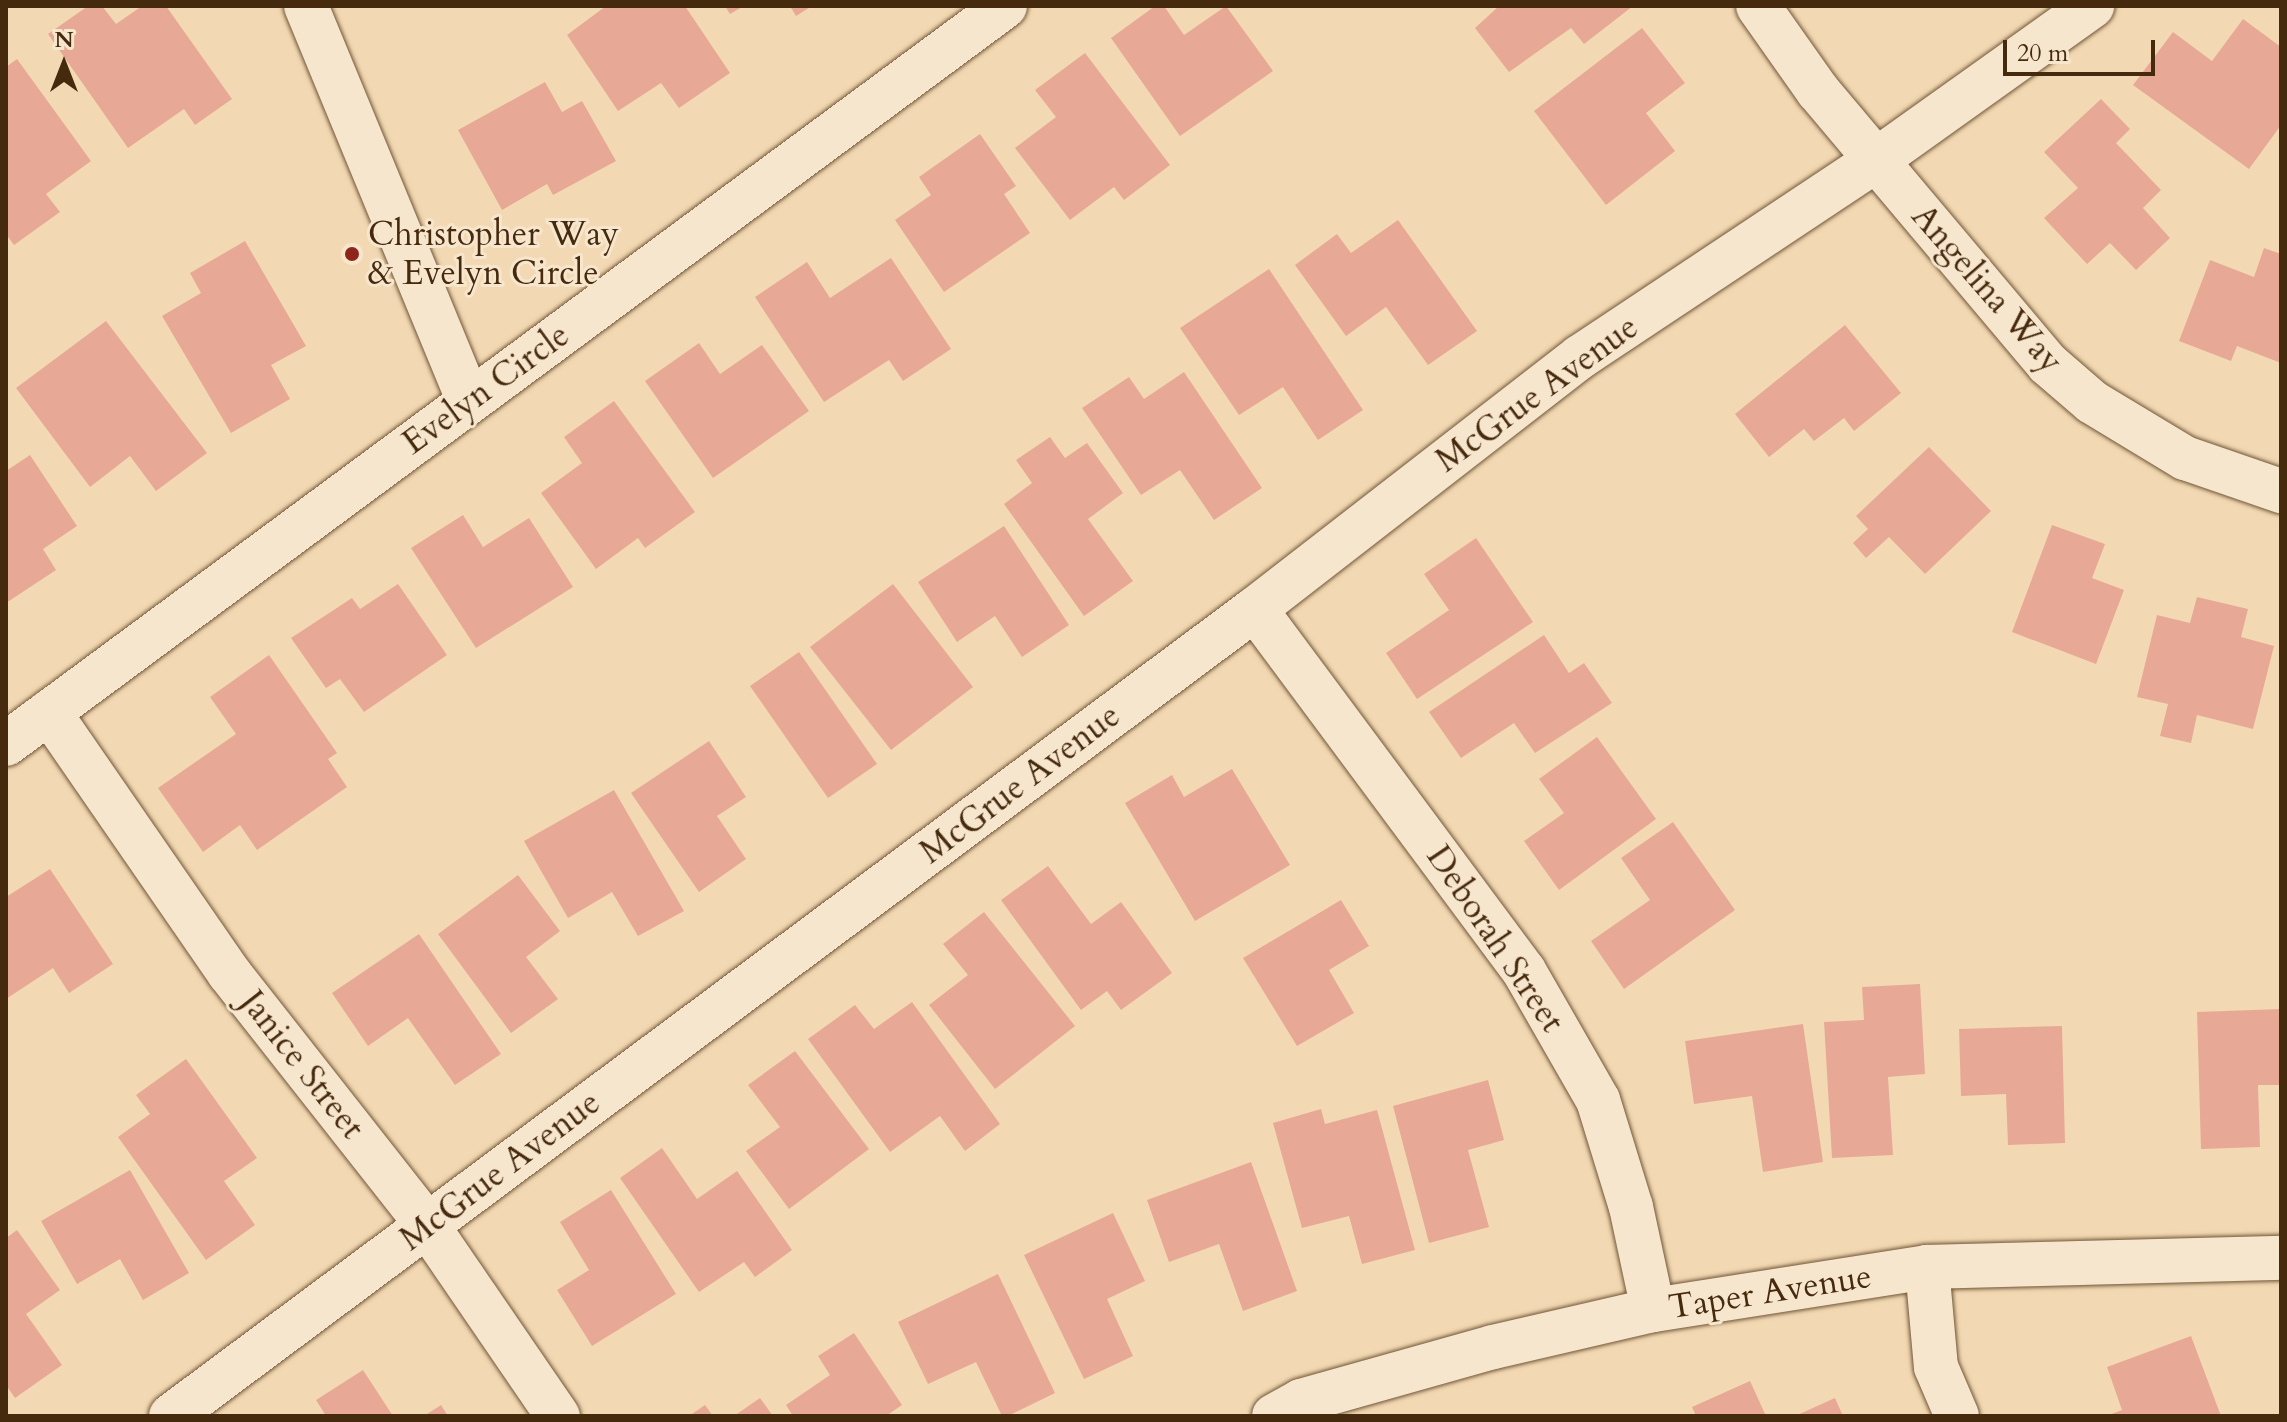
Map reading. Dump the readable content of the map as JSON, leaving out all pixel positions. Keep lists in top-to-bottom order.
{
  "streets": {
    "street": [
      "Angelina Way",
      "Evelyn Circle",
      "McGrue Avenue",
      "Deborah Street",
      "Janice Street",
      "Taper Avenue"
    ]
  },
  "crossings": [
    ["Angelina Way", "McGrue Avenue"],
    ["Evelyn Circle", "Janice Street"],
    ["McGrue Avenue", "Deborah Street"],
    ["McGrue Avenue", "Janice Street"],
    ["Deborah Street", "Taper Avenue"]
  ],
  "places": ["Christopher Way & Evelyn Circle"],
  "scale_bar": "20 m",
  "north": "top"
}
